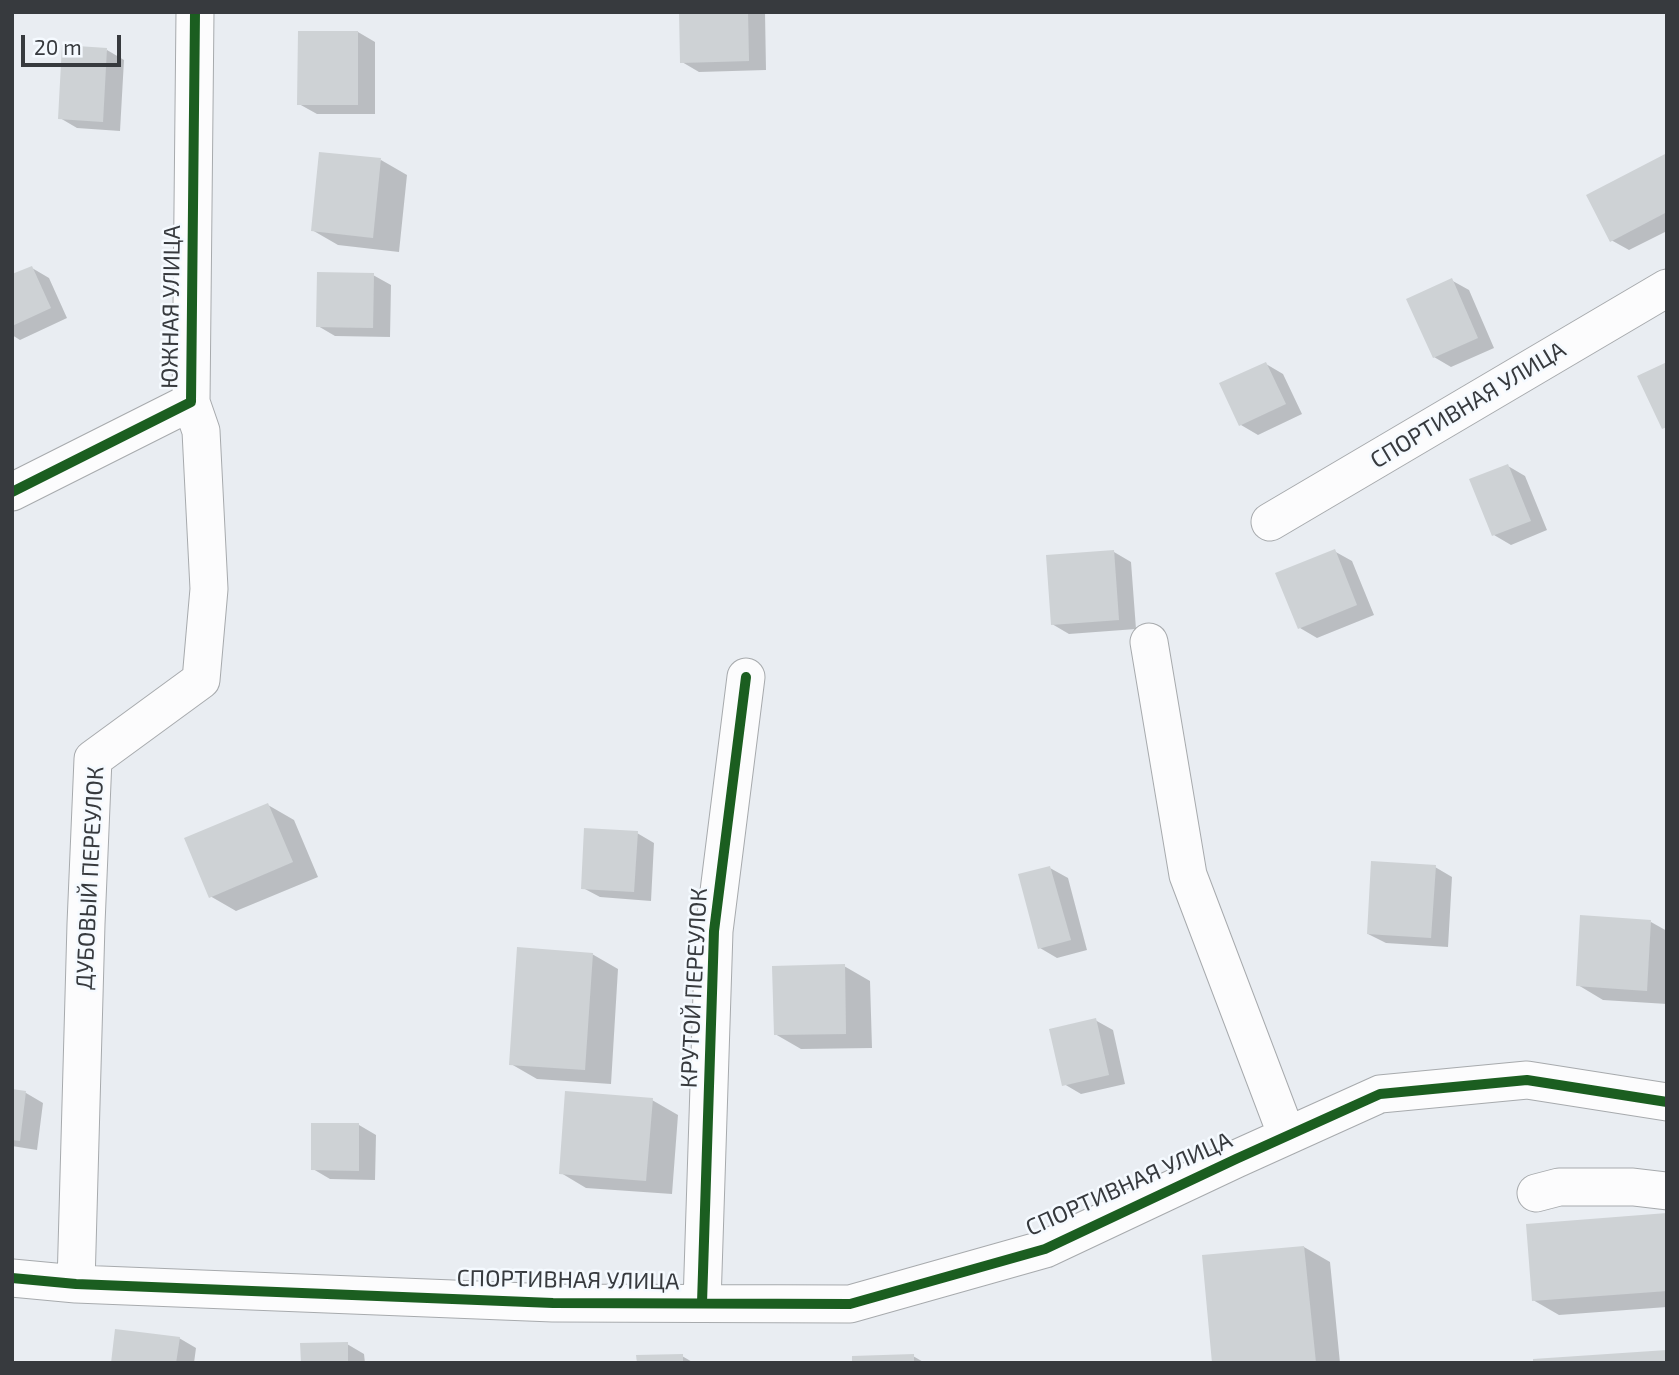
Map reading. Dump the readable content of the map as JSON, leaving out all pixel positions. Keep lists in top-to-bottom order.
{
  "streets": {
    "street": [
      "ЮЖНАЯ УЛИЦА",
      "СПОРТИВНАЯ УЛИЦА",
      "ДУБОВЫЙ ПЕРЕУЛОК",
      "КРУТОЙ ПЕРЕУЛОК"
    ]
  },
  "crossings": [
    ["ЮЖНАЯ УЛИЦА", "ДУБОВЫЙ ПЕРЕУЛОК"],
    ["СПОРТИВНАЯ УЛИЦА", "ДУБОВЫЙ ПЕРЕУЛОК"],
    ["СПОРТИВНАЯ УЛИЦА", "КРУТОЙ ПЕРЕУЛОК"]
  ],
  "scale_bar": "20 m"
}
